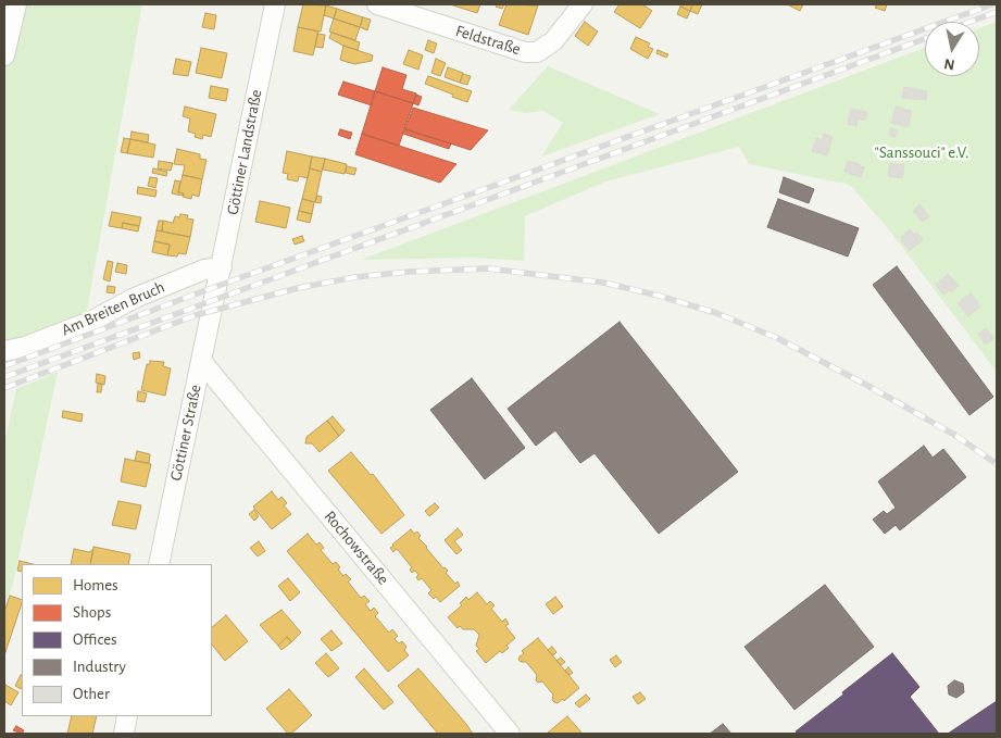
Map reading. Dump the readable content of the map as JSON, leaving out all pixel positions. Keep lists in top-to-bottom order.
{
  "streets": {
    "street": [
      "Feldstraße",
      "Göttiner Landstraße",
      "Am Breiten Bruch",
      "Göttiner Straße",
      "Rochowstraße"
    ]
  },
  "crossings": [
    ["Göttiner Landstraße", "Am Breiten Bruch"],
    ["Göttiner Landstraße", "Göttiner Straße"],
    ["Göttiner Straße", "Rochowstraße"]
  ],
  "parks": ["\"Sanssouci\" e.V."],
  "legend": [
    "Homes",
    "Shops",
    "Offices",
    "Industry",
    "Other"
  ],
  "north": "bottom"
}
